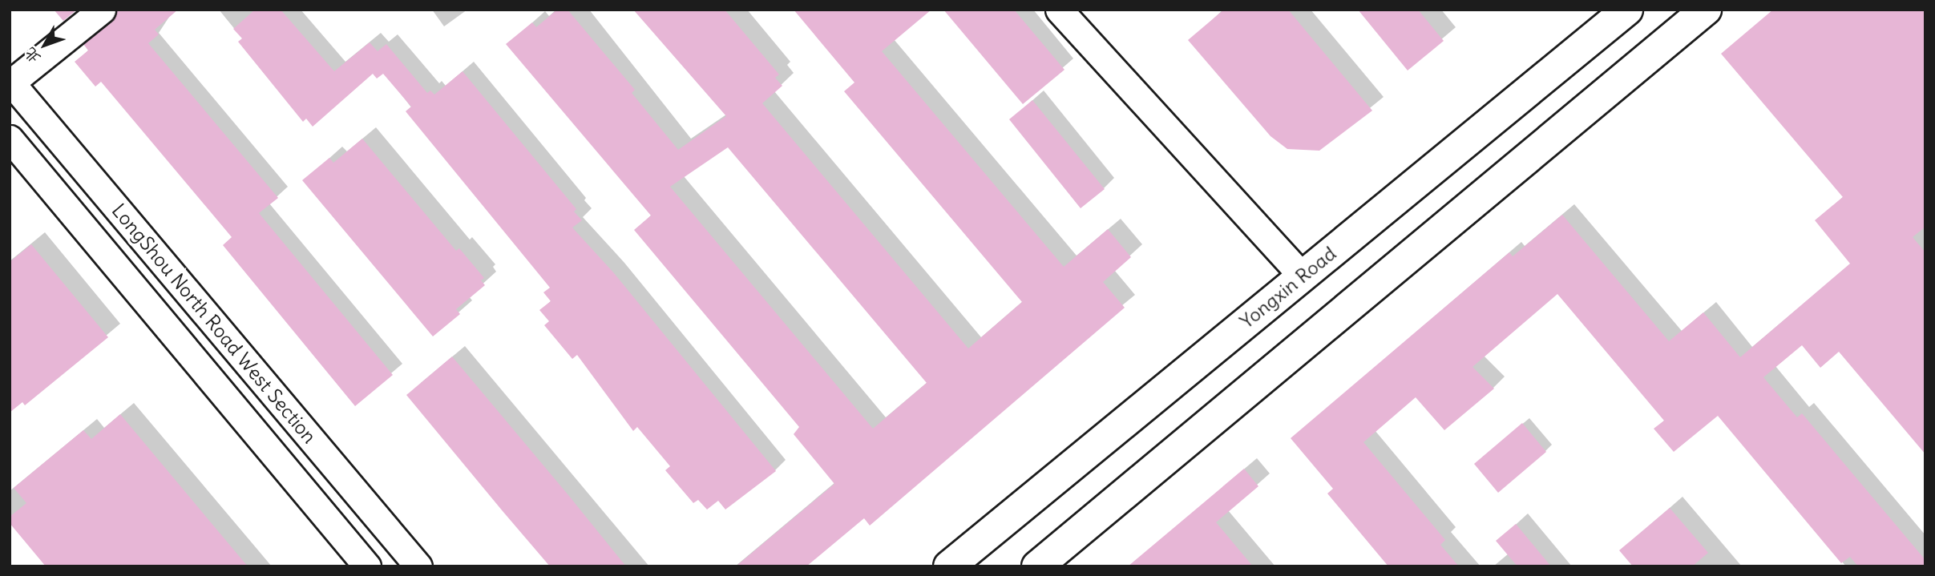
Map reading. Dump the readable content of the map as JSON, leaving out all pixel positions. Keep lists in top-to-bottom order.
{
  "streets": {
    "main road": ["Yongxin Road"],
    "street": ["LongShou North Road West Section"]
  },
  "north": "bottom left"
}
